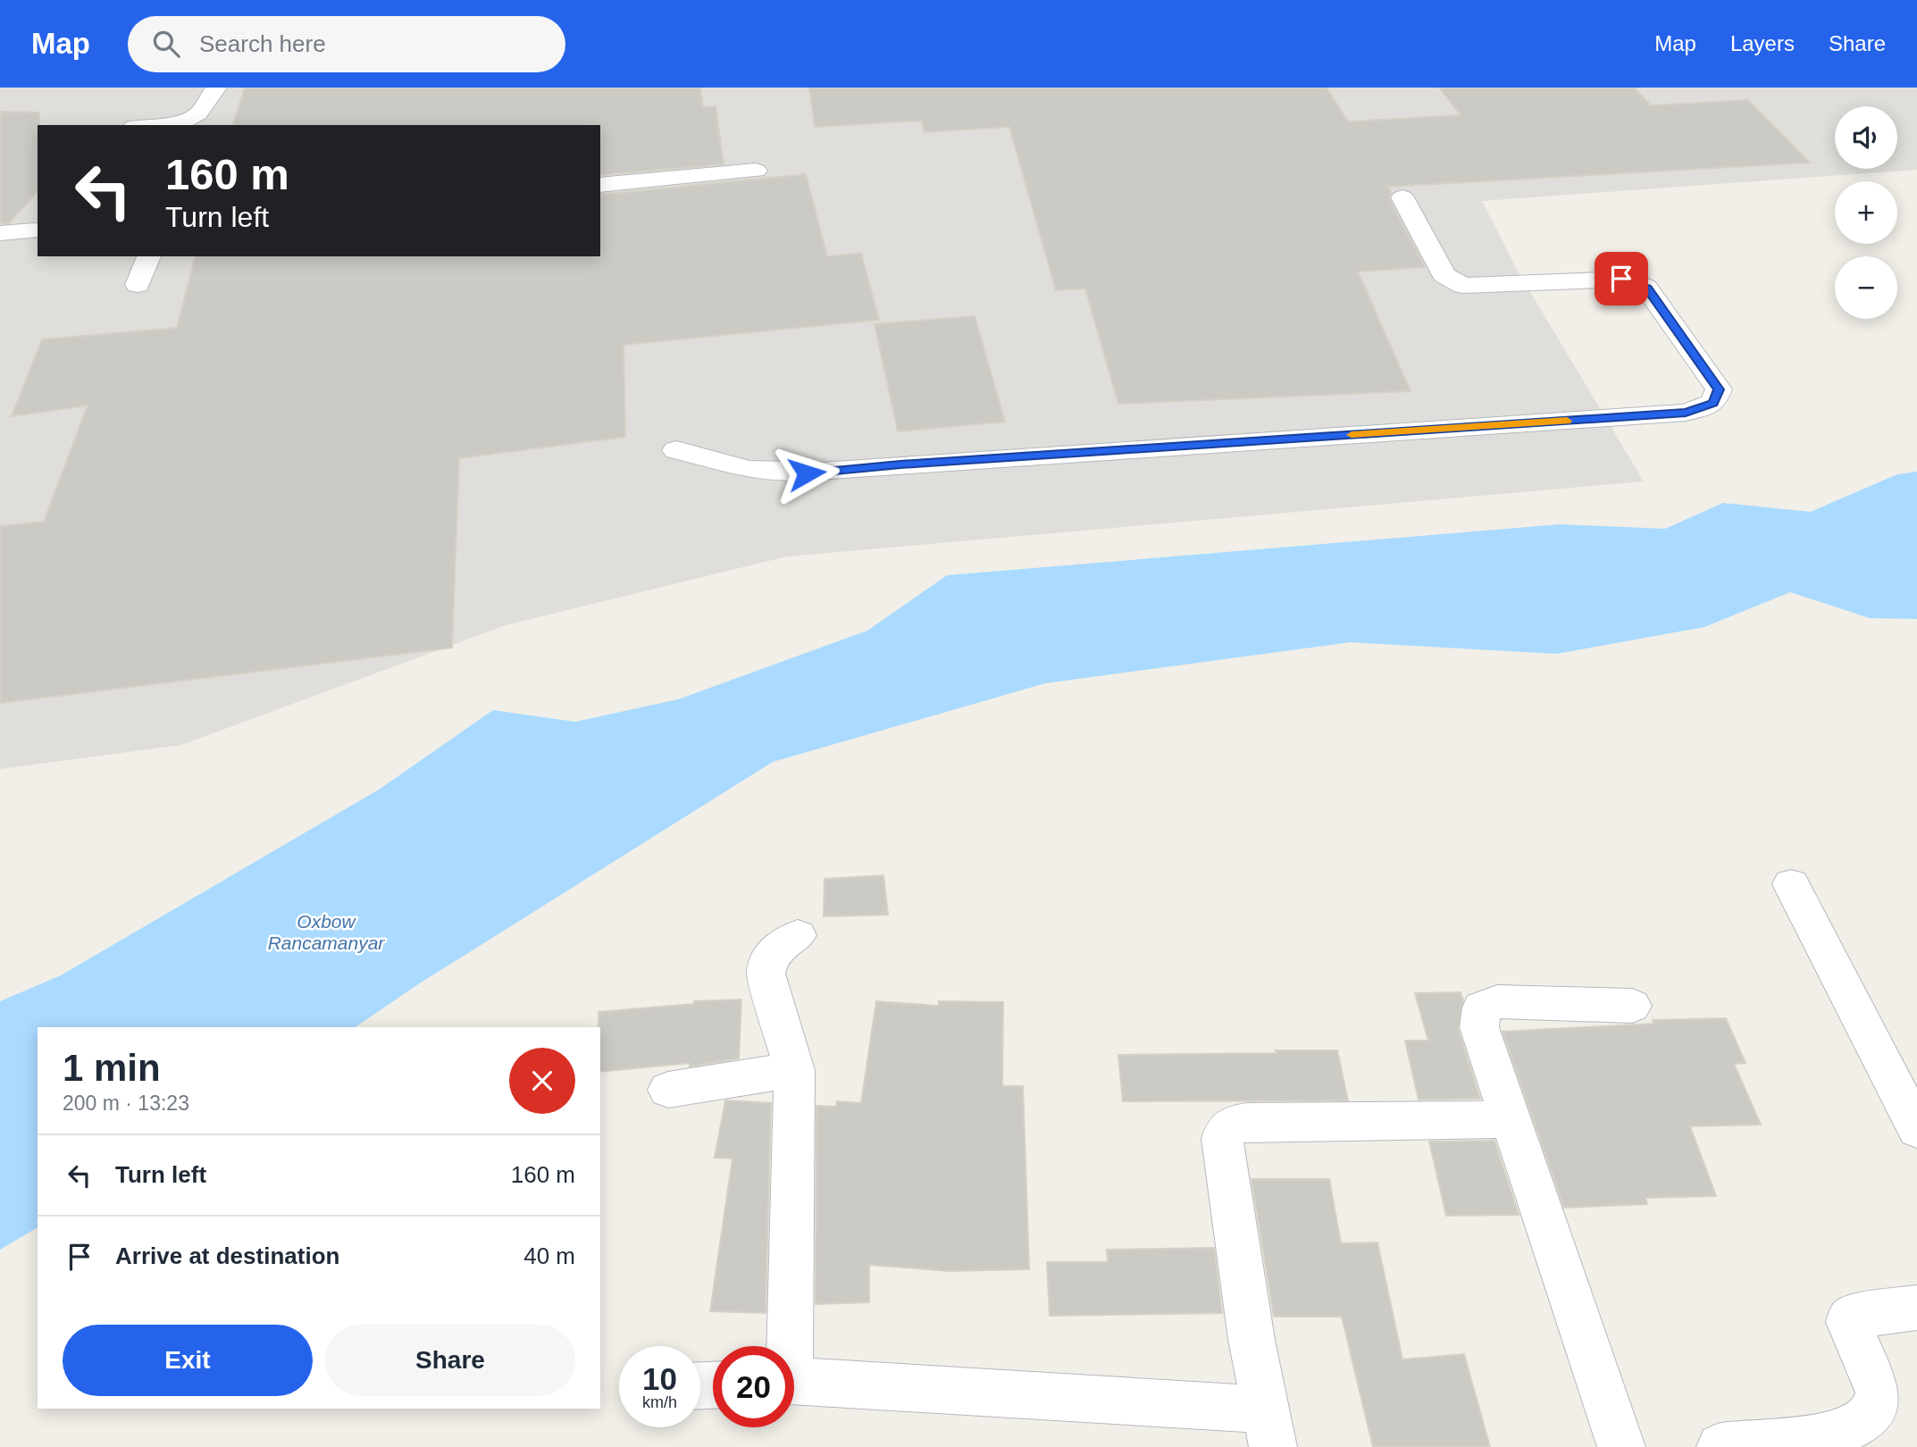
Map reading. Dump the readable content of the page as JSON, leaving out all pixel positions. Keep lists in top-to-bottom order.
{
  "water": ["Oxbow Rancamanyar"],
  "page": {
    "header": "Map",
    "search": "Search here",
    "nav": ["Map", "Layers", "Share"],
    "map_buttons": ["+", "−"],
    "turn": ["160 m", "Turn left"],
    "heading": ["1 min", "200 m · 13:23"],
    "list": [
      {
        "name": "Turn left",
        "value": "160 m"
      },
      {
        "name": "Arrive at destination",
        "value": "40 m"
      }
    ],
    "buttons": ["Exit", "Share"],
    "speed": "10 km/h",
    "limit": "20"
  }
}
